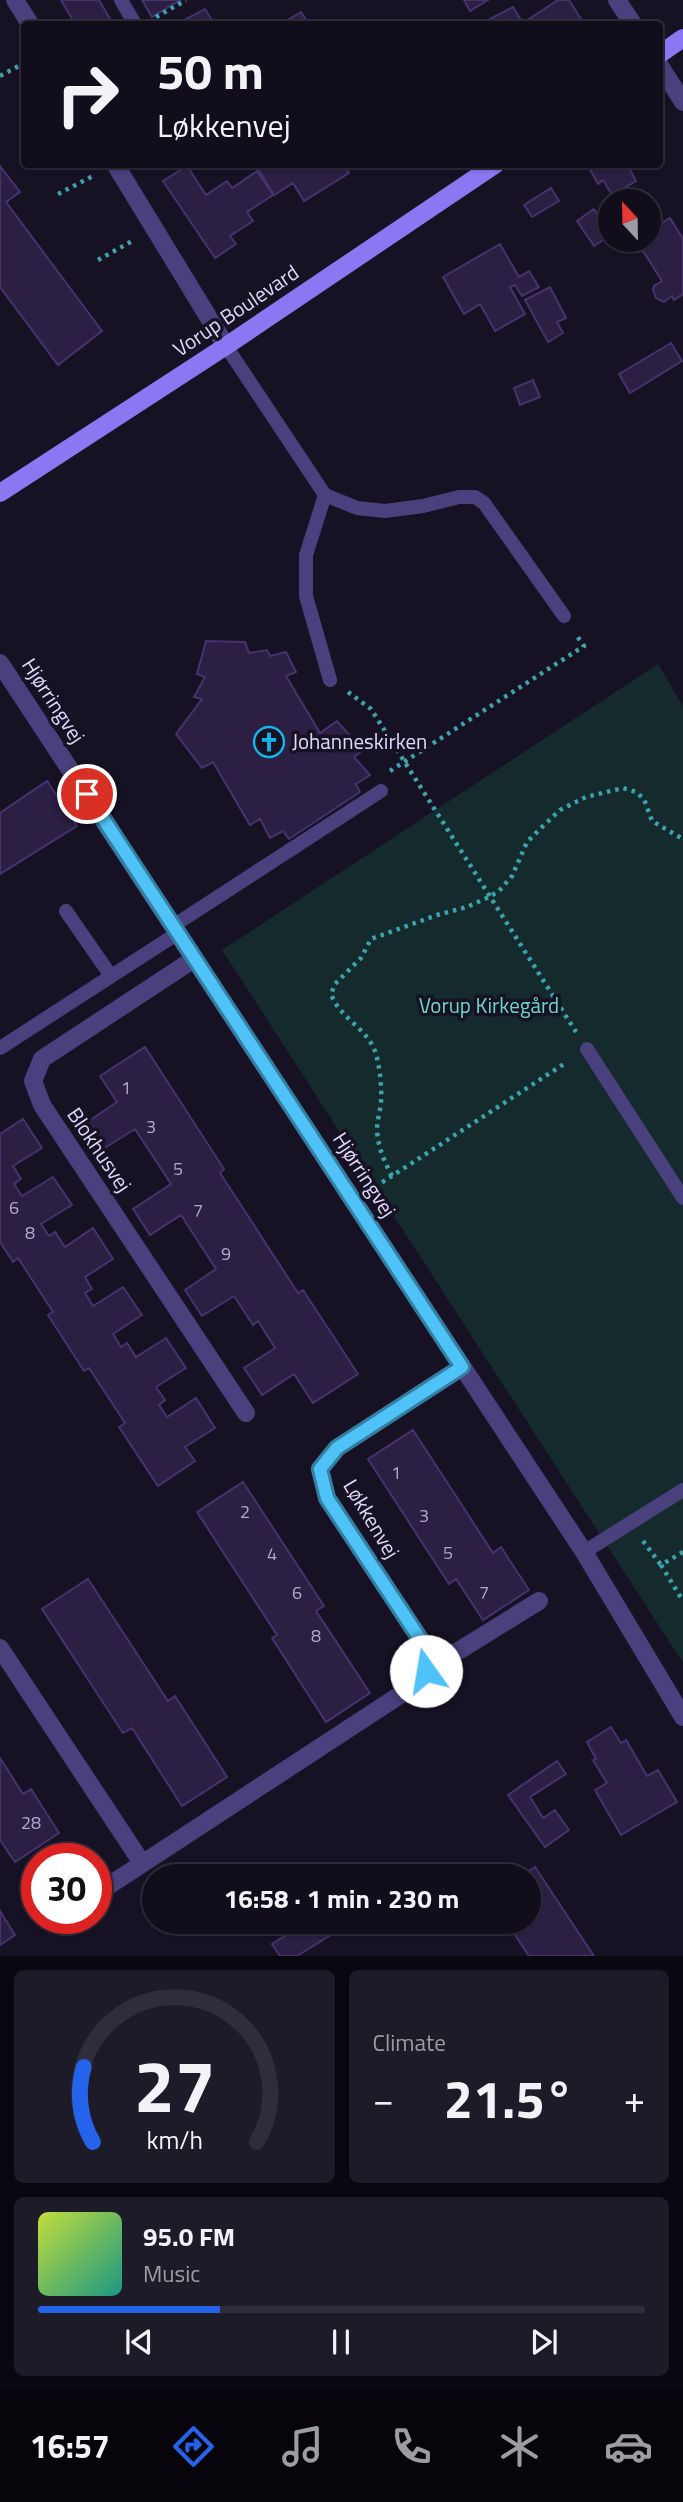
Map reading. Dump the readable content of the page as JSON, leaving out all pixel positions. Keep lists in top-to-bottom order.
{
  "streets": {
    "street": [
      "Vorup Boulevard",
      "Hjørringvej",
      "Blokhusvej",
      "Løkkenvej"
    ]
  },
  "crossings": [
    ["Hjørringvej", "Blokhusvej"],
    ["Hjørringvej", "Løkkenvej"]
  ],
  "parks": ["Vorup Kirkegård"],
  "places": {
    "church": ["Johanneskirken"]
  },
  "house_numbers": [
    "1",
    "3",
    "5",
    "6",
    "7",
    "8",
    "9",
    "1",
    "2",
    "3",
    "5",
    "4",
    "6",
    "7",
    "8",
    "28"
  ],
  "north": "top",
  "page": {
    "turn": ["50 m", "Løkkenvej"],
    "limit": "30",
    "trip": "16:58 · 1 min · 230 m",
    "tile": "Climate",
    "heat": ["−", "21.5°", "+"],
    "song": ["95.0 FM", "Music"],
    "tabs": "16:57",
    "gauge": ["27", "km/h"]
  }
}
